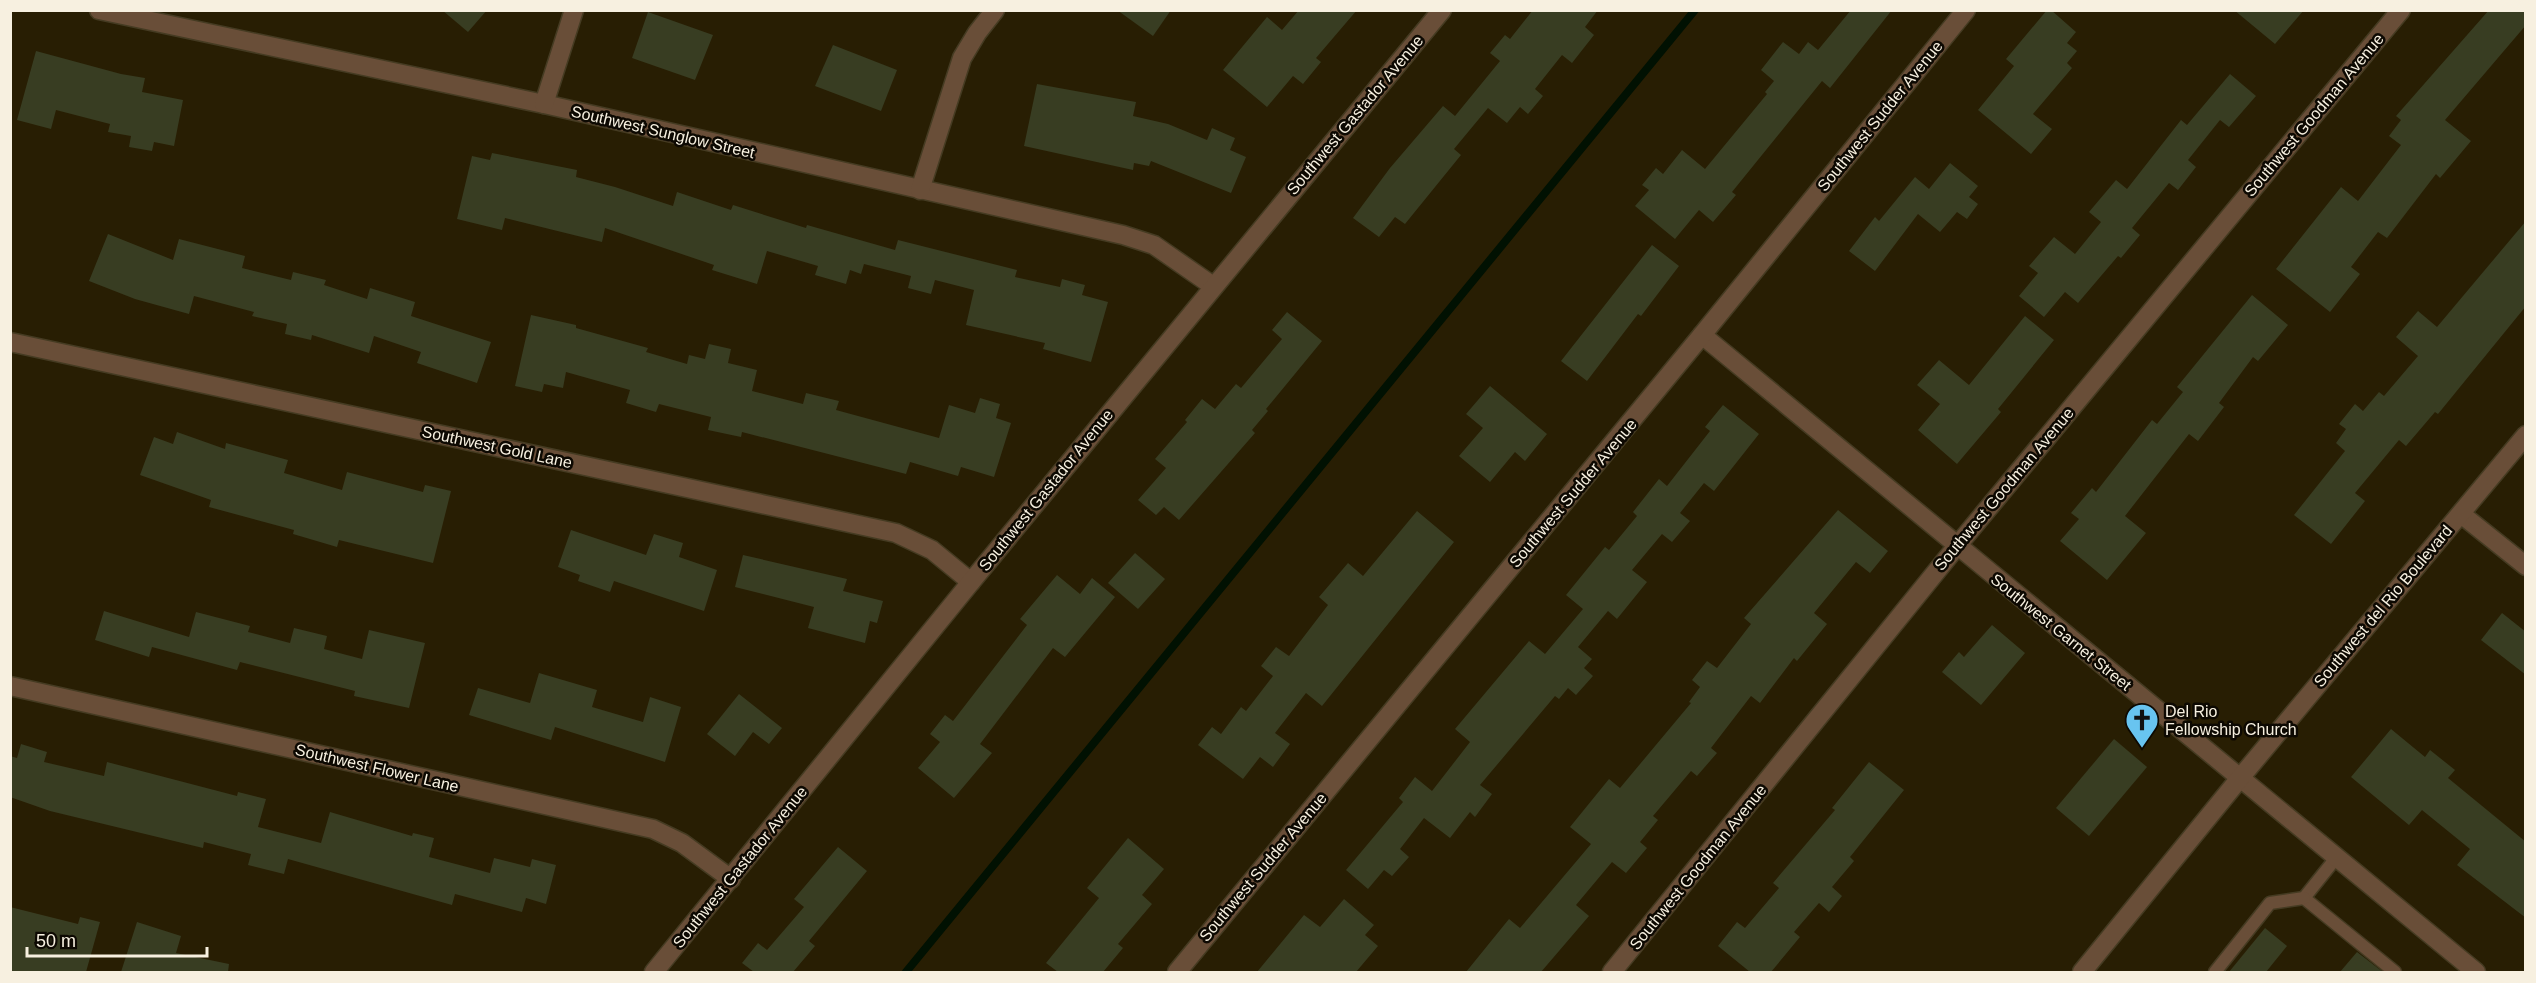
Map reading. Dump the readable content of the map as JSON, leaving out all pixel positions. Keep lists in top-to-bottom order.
{
  "streets": {
    "street": [
      "Southwest Gastador Avenue",
      "Southwest Goodman Avenue",
      "Southwest Sudder Avenue",
      "Southwest Sunglow Street",
      "Southwest Gold Lane",
      "Southwest del Rio Boulevard",
      "Southwest Garnet Street",
      "Southwest Flower Lane"
    ]
  },
  "crossings": [
    ["Southwest Gastador Avenue", "Southwest Sunglow Street"],
    ["Southwest Gastador Avenue", "Southwest Gold Lane"],
    ["Southwest Gastador Avenue", "Southwest Flower Lane"],
    ["Southwest Goodman Avenue", "Southwest Garnet Street"],
    ["Southwest Sudder Avenue", "Southwest Garnet Street"],
    ["Southwest del Rio Boulevard", "Southwest Garnet Street"]
  ],
  "places": {
    "church": ["Del Rio Fellowship Church"]
  },
  "scale_bar": "50 m"
}
